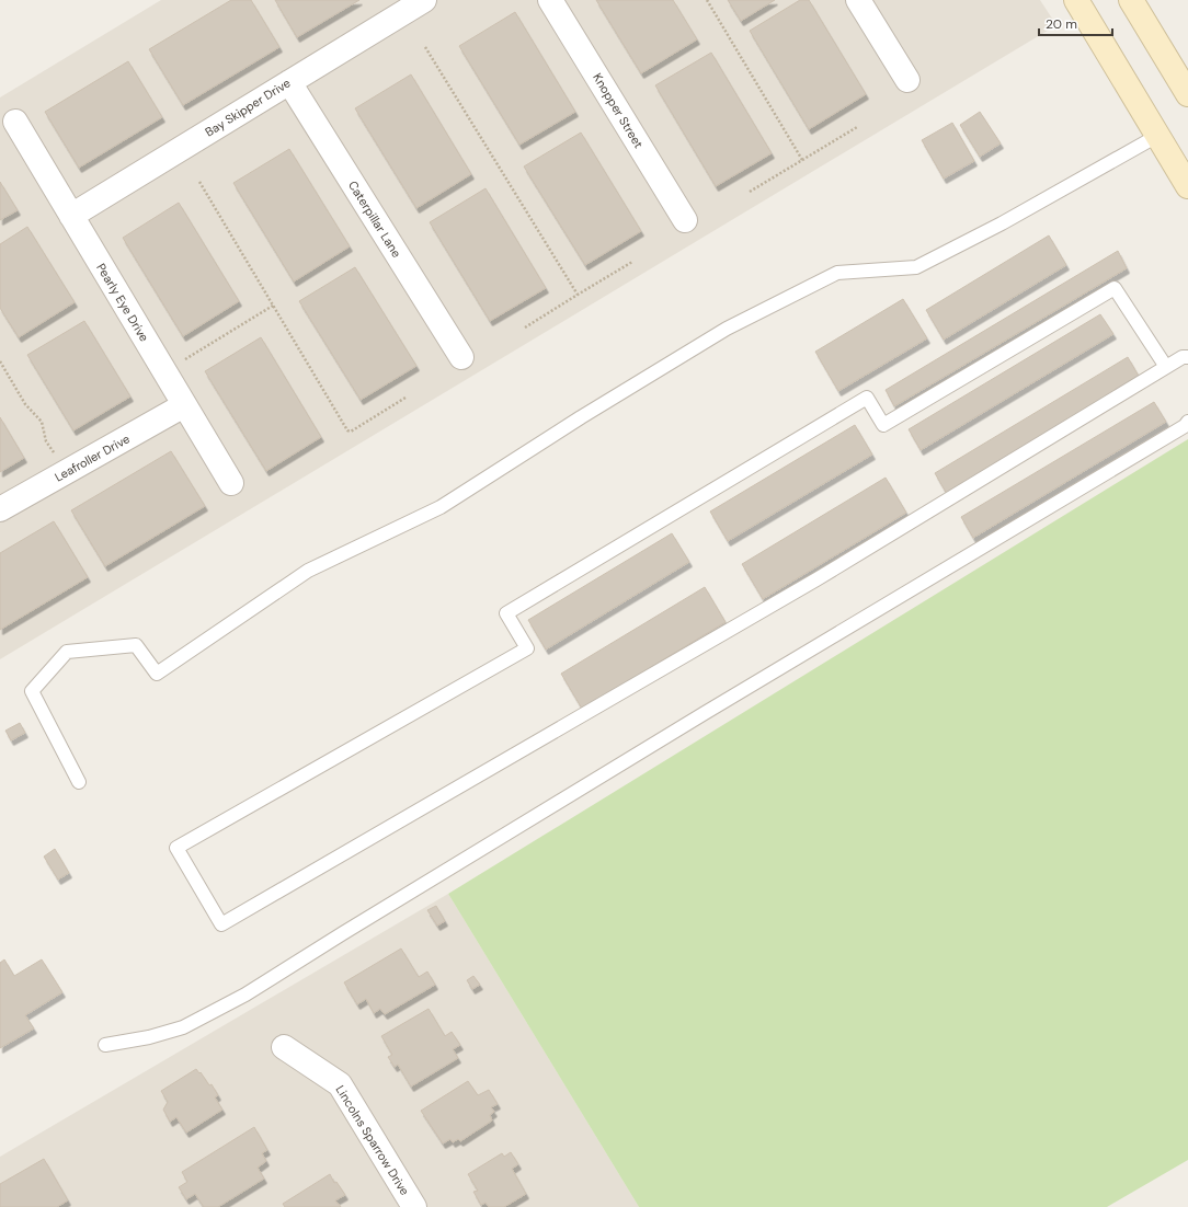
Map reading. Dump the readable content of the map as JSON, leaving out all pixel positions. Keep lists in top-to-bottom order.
{
  "streets": {
    "street": [
      "Bay Skipper Drive",
      "Knopper Street",
      "Caterpillar Lane",
      "Pearly Eye Drive",
      "Leafroller Drive",
      "Lincolns Sparrow Drive"
    ]
  },
  "crossings": [
    ["Bay Skipper Drive", "Caterpillar Lane"],
    ["Bay Skipper Drive", "Pearly Eye Drive"],
    ["Pearly Eye Drive", "Leafroller Drive"]
  ],
  "scale_bar": "20 m"
}
